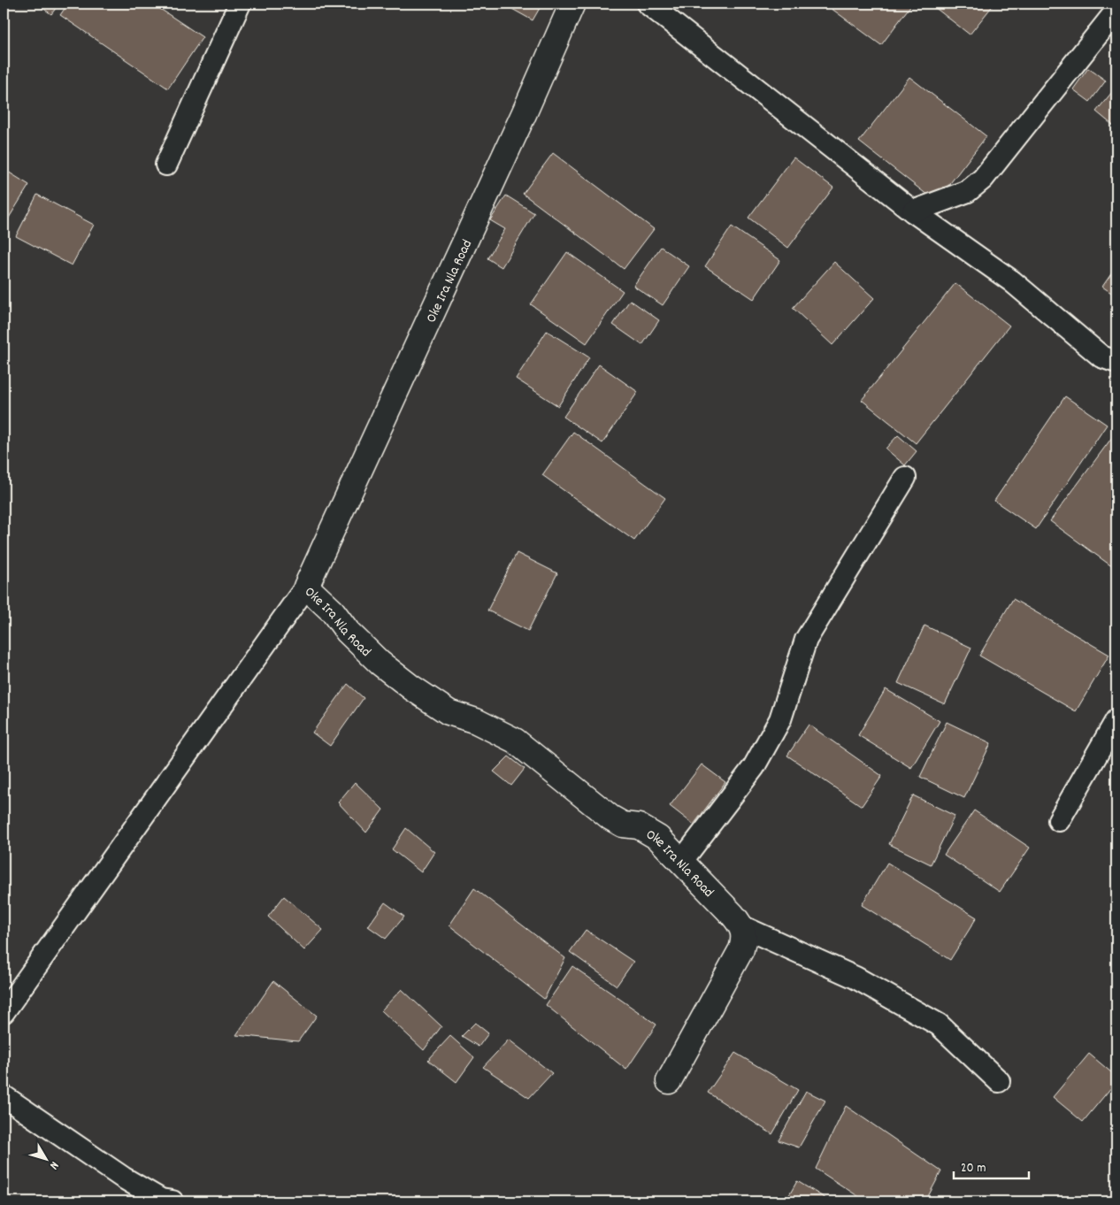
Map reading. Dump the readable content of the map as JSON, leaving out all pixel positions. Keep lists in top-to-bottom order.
{
  "streets": {
    "street": ["Oke Ira Nla Road"]
  },
  "scale_bar": "20 m",
  "north": "bottom right"
}
